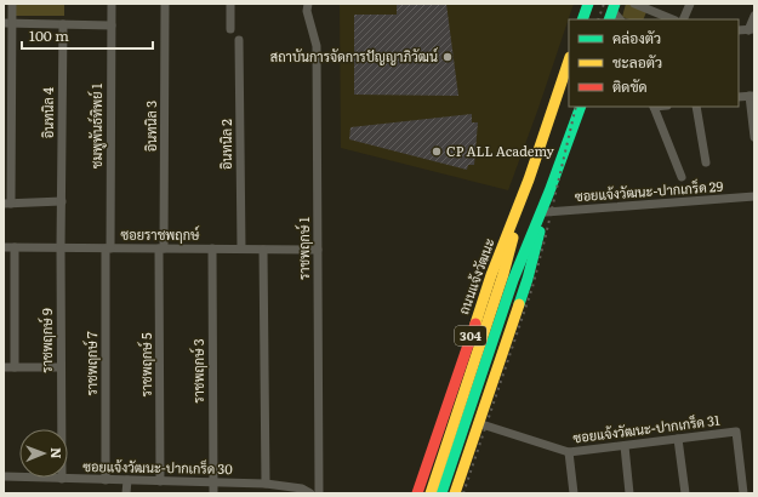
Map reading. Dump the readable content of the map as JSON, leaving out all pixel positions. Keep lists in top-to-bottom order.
{
  "streets": {
    "main road": ["ถนนแจ้งวัฒนะ", "304"],
    "street": [
      "อินทนิล 4",
      "ชมพูพันธ์ทิพย์ 1",
      "อินทนิล 3",
      "อินทนิล 2",
      "ซอยแจ้งวัฒนะ-ปากเกร็ด 29",
      "ซอยราชพฤกษ์",
      "ราชพฤกษ์ 1",
      "ราชพฤกษ์ 9",
      "ราชพฤกษ์ 7",
      "ราชพฤกษ์ 5",
      "ราชพฤกษ์ 3",
      "ซอยแจ้งวัฒนะ-ปากเกร็ด 31",
      "ซอยแจ้งวัฒนะ-ปากเกร็ด 30"
    ]
  },
  "crossings": [
    ["อินทนิล 4", "ราชพฤกษ์ 9"],
    ["ชมพูพันธ์ทิพย์ 1", "ซอยราชพฤกษ์"],
    ["ชมพูพันธ์ทิพย์ 1", "ราชพฤกษ์ 7"],
    ["อินทนิล 3", "ซอยราชพฤกษ์"],
    ["อินทนิล 3", "ราชพฤกษ์ 5"],
    ["อินทนิล 2", "ซอยราชพฤกษ์"],
    ["ซอยแจ้งวัฒนะ-ปากเกร็ด 29", "ถนนแจ้งวัฒนะ"],
    ["ซอยราชพฤกษ์", "ราชพฤกษ์ 1"],
    ["ซอยราชพฤกษ์", "ราชพฤกษ์ 9"],
    ["ซอยราชพฤกษ์", "ราชพฤกษ์ 7"],
    ["ซอยราชพฤกษ์", "ราชพฤกษ์ 5"],
    ["ซอยราชพฤกษ์", "ราชพฤกษ์ 3"],
    ["ถนนแจ้งวัฒนะ", "ซอยแจ้งวัฒนะ-ปากเกร็ด 31"],
    ["ราชพฤกษ์ 9", "ซอยแจ้งวัฒนะ-ปากเกร็ด 30"],
    ["ราชพฤกษ์ 7", "ซอยแจ้งวัฒนะ-ปากเกร็ด 30"],
    ["ราชพฤกษ์ 5", "ซอยแจ้งวัฒนะ-ปากเกร็ด 30"],
    ["ราชพฤกษ์ 3", "ซอยแจ้งวัฒนะ-ปากเกร็ด 30"]
  ],
  "places": ["สถาบันการจัดการปัญญาภิวัฒน์", "CP ALL Academy"],
  "legend": ["คล่องตัว", "ชะลอตัว", "ติดขัด"],
  "scale_bar": "100 m",
  "north": "right"
}
